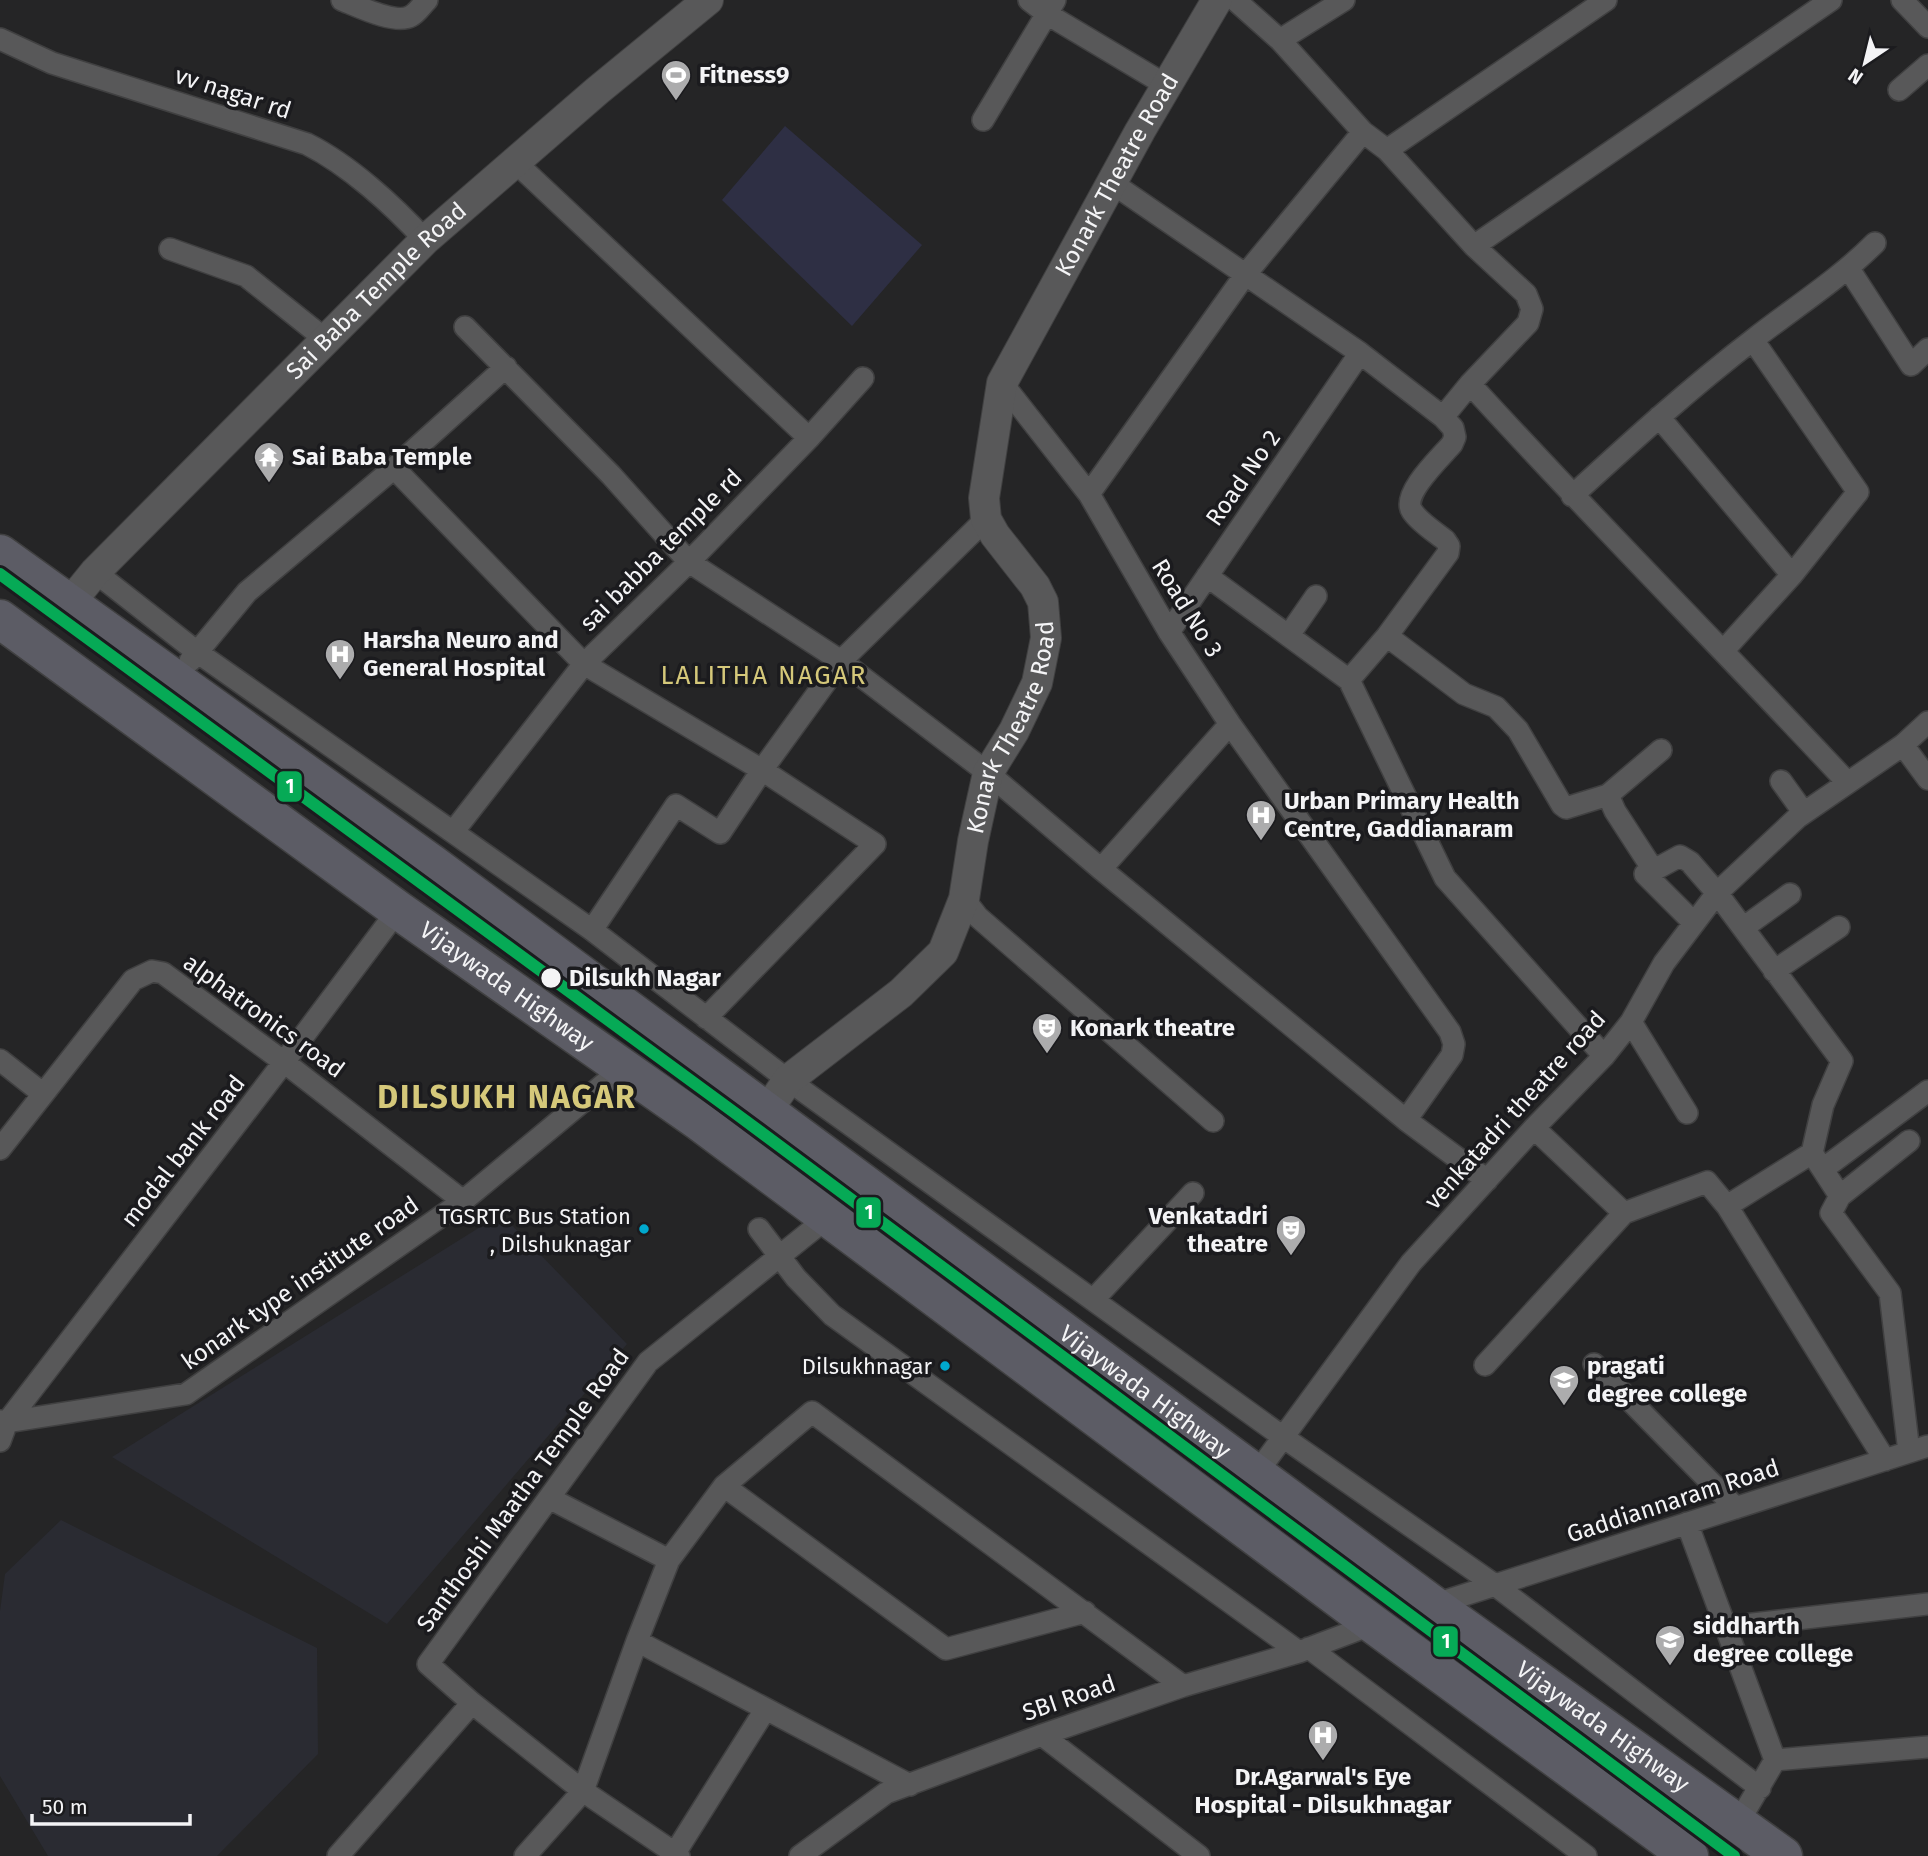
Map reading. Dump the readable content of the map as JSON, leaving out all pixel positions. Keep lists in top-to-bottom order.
{
  "streets": {
    "highway": ["Vijaywada Highway"],
    "street": [
      "vv nagar rd",
      "Konark Theatre Road",
      "Sai Baba Temple Road",
      "Road No 2",
      "sai babba temple rd",
      "Road No 3",
      "alphatronics road",
      "venkatadri theatre road",
      "modal bank road",
      "konark type institute road",
      "Santhoshi Maatha Temple Road",
      "Gaddiannaram Road",
      "SBI Road"
    ]
  },
  "crossings": [
    ["vv nagar rd", "Sai Baba Temple Road"],
    ["Konark Theatre Road", "Road No 3"],
    ["Konark Theatre Road", "Vijaywada Highway"],
    ["Sai Baba Temple Road", "Vijaywada Highway"],
    ["Road No 2", "Road No 3"],
    ["Vijaywada Highway", "venkatadri theatre road"],
    ["Vijaywada Highway", "modal bank road"],
    ["Vijaywada Highway", "konark type institute road"],
    ["Vijaywada Highway", "Santhoshi Maatha Temple Road"],
    ["Vijaywada Highway", "Gaddiannaram Road"],
    ["Vijaywada Highway", "SBI Road"],
    ["alphatronics road", "modal bank road"],
    ["alphatronics road", "konark type institute road"],
    ["modal bank road", "konark type institute road"]
  ],
  "districts": ["LALITHA NAGAR", "DILSUKH NAGAR"],
  "places": {
    "sports": ["Fitness9"],
    "temple": ["Sai Baba Temple"],
    "hospital": ["Harsha Neuro and General Hospital", "Urban Primary Health Centre, Gaddianaram", "Dr.Agarwal's Eye Hospital - Dilsukhnagar"],
    "other": ["Dilsukh Nagar", "TGSRTC Bus Station , Dilshuknagar", "Dilsukhnagar"],
    "theatre": ["Konark theatre", "Venkatadri theatre"],
    "school or university": ["pragati degree college", "siddharth degree college"]
  },
  "lines": ["transit line 1"],
  "scale_bar": "50 m",
  "north": "bottom left"
}
